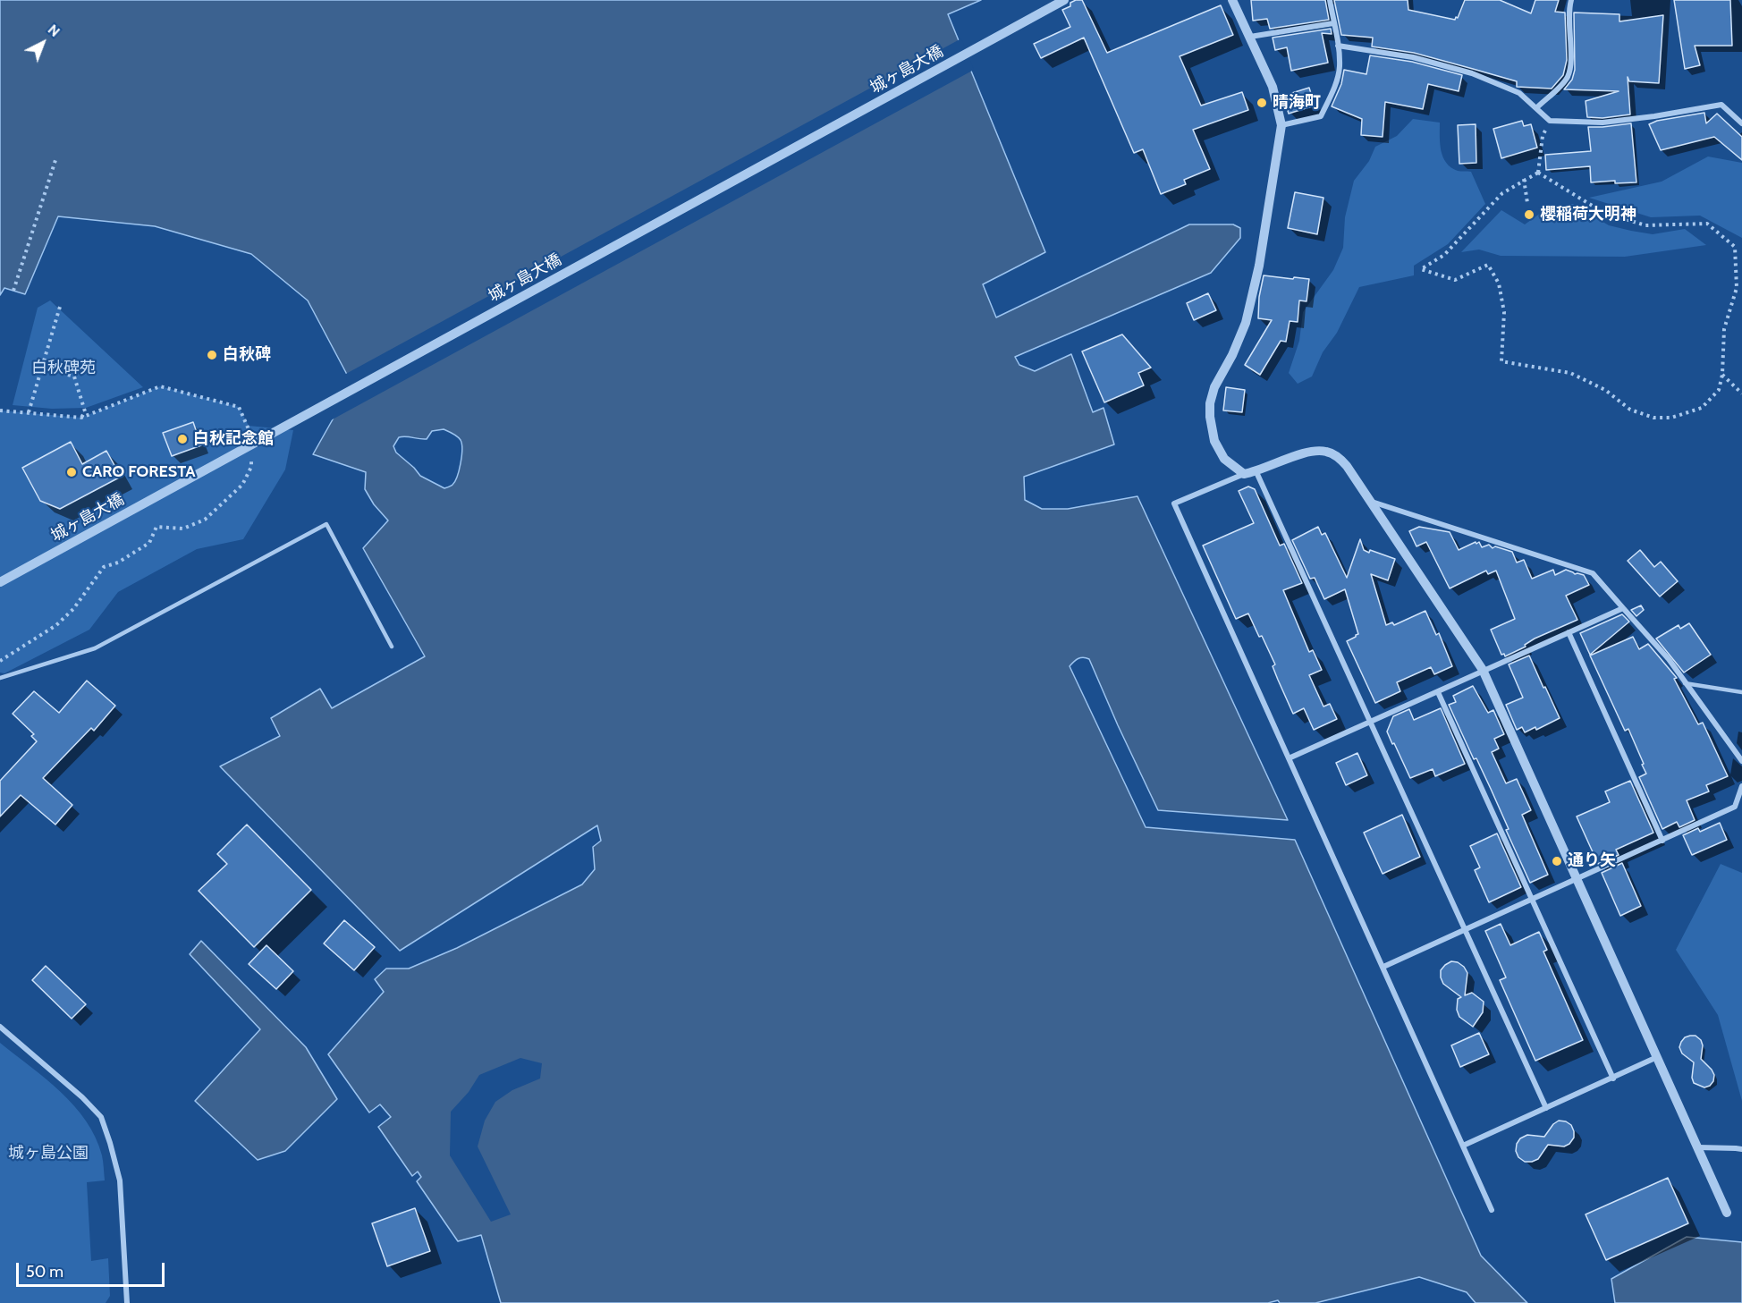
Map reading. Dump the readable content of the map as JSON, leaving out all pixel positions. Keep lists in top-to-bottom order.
{
  "streets": {
    "street": ["城ヶ島大橋"]
  },
  "parks": ["白秋碑苑", "城ヶ島公園"],
  "places": [
    "晴海町",
    "櫻稲荷大明神",
    "白秋碑",
    "白秋記念館",
    "CARO FORESTA",
    "通り矢"
  ],
  "scale_bar": "50 m",
  "north": "top right"
}
